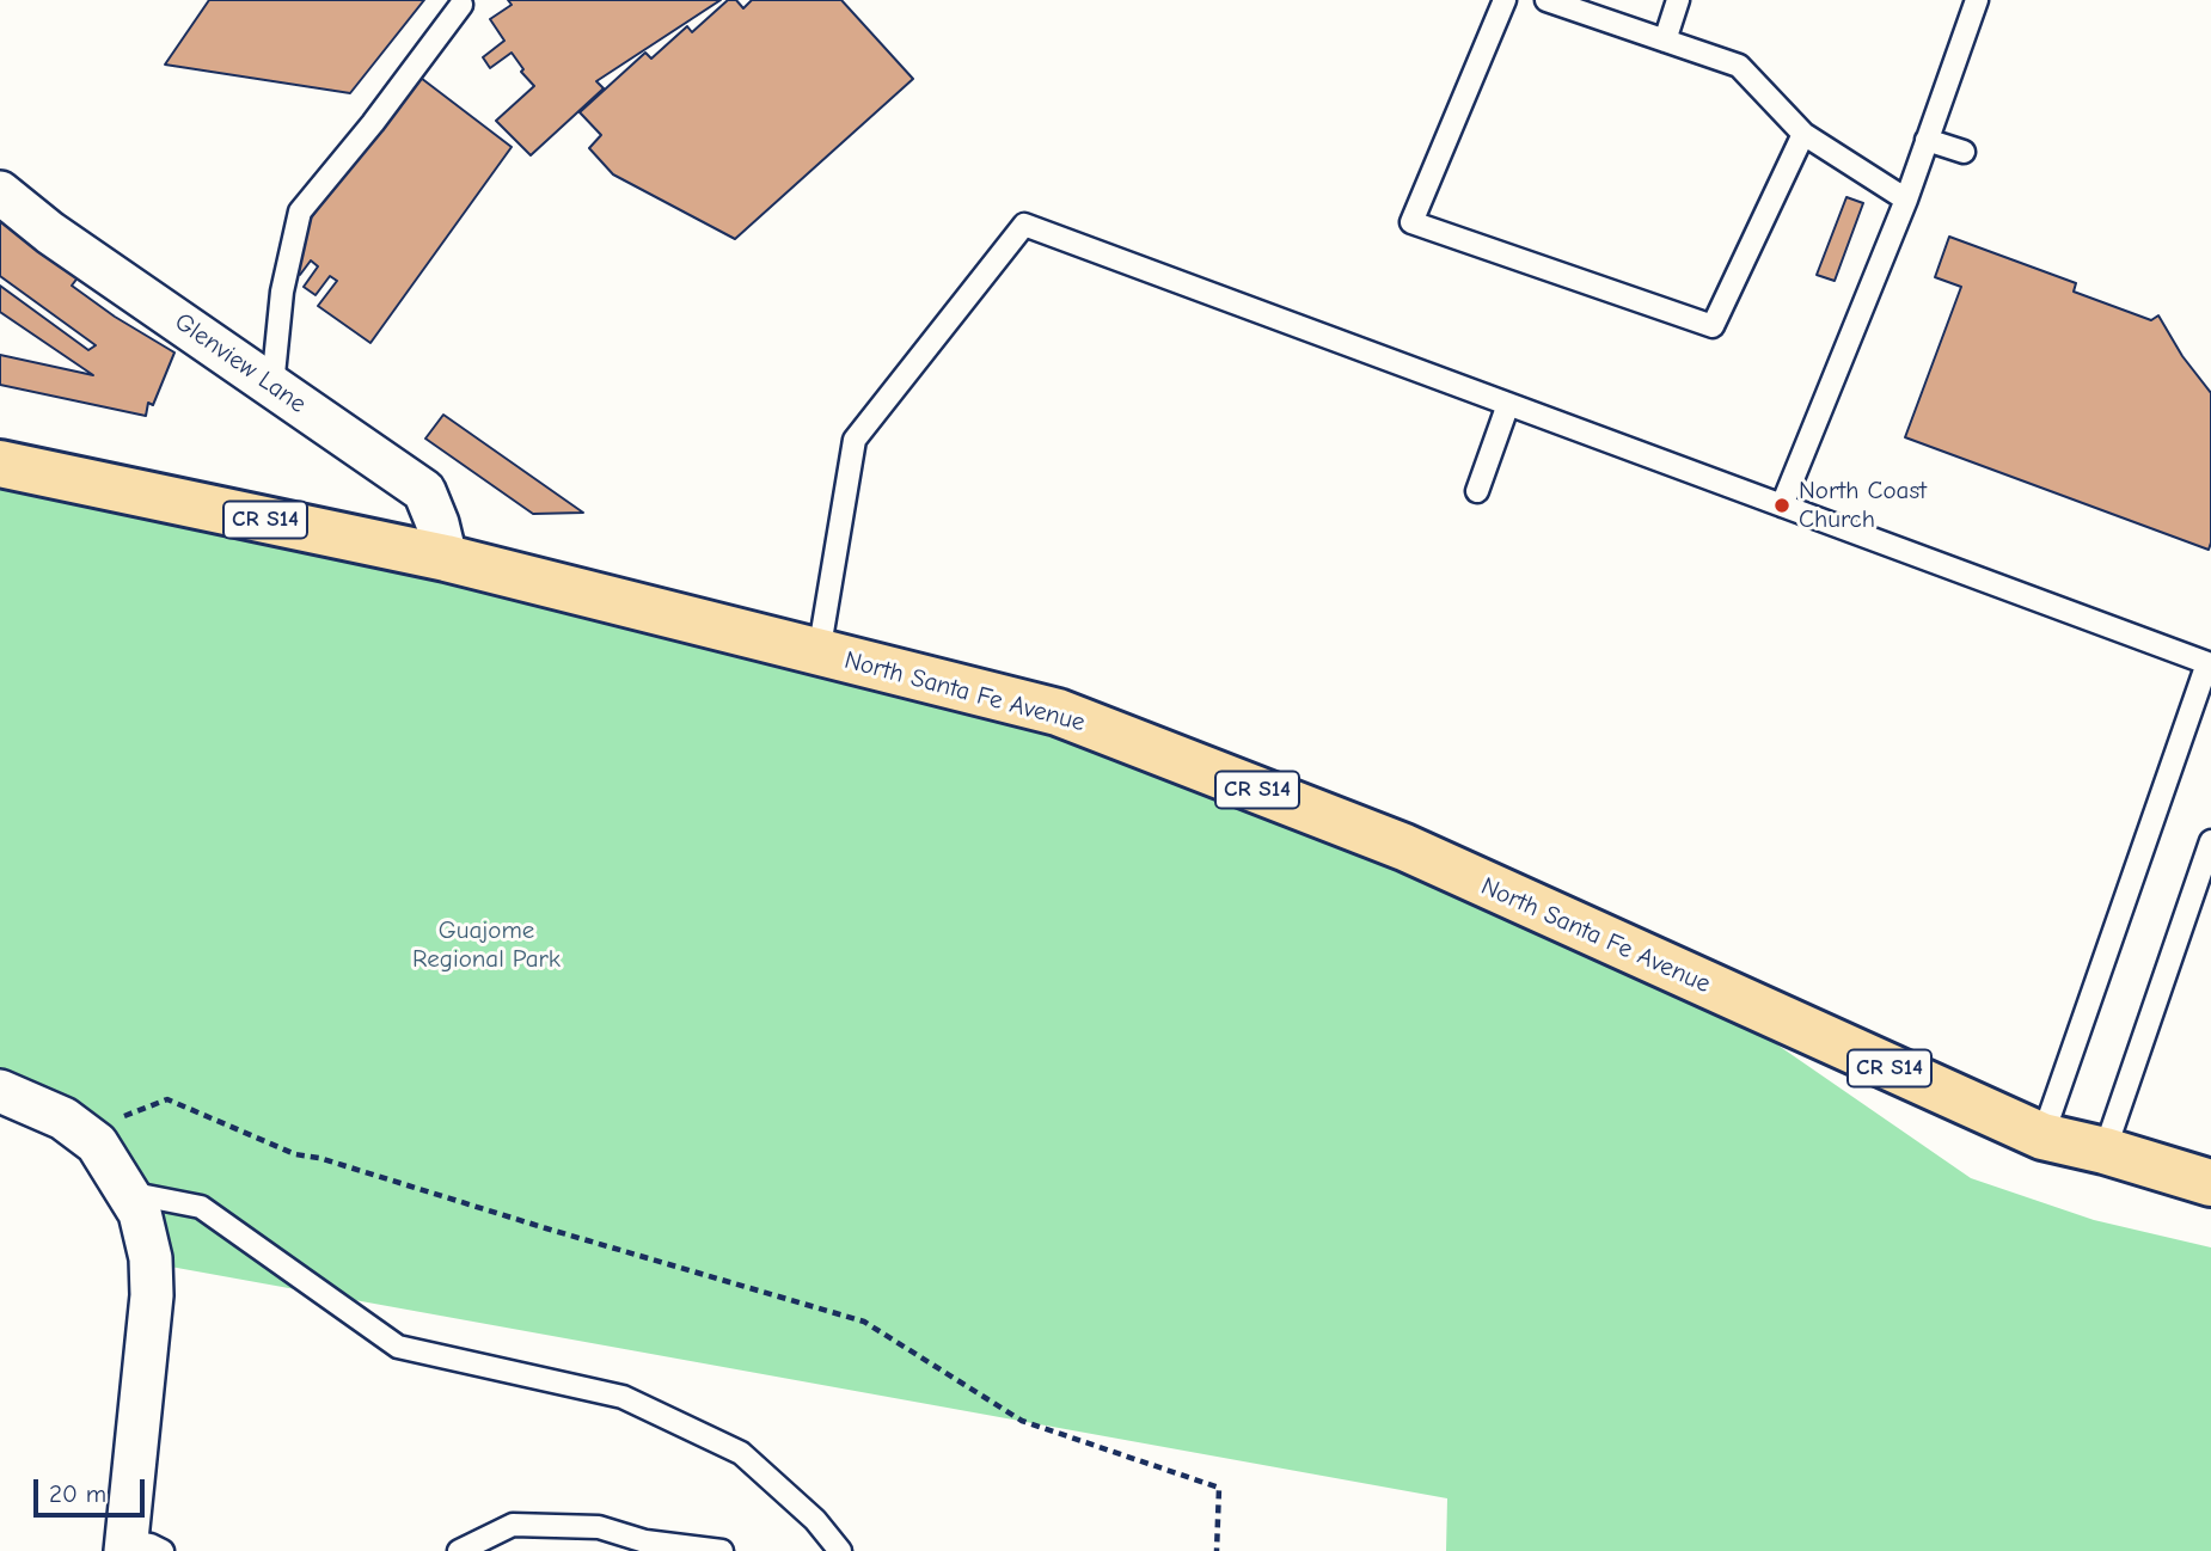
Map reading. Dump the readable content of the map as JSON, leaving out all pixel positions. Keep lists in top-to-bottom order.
{
  "streets": {
    "main road": ["CR S14", "North Santa Fe Avenue"],
    "street": ["Glenview Lane"]
  },
  "crossings": [
    ["Glenview Lane", "North Santa Fe Avenue"]
  ],
  "parks": ["Guajome Regional Park"],
  "places": ["North Coast Church"],
  "scale_bar": "20 m"
}
